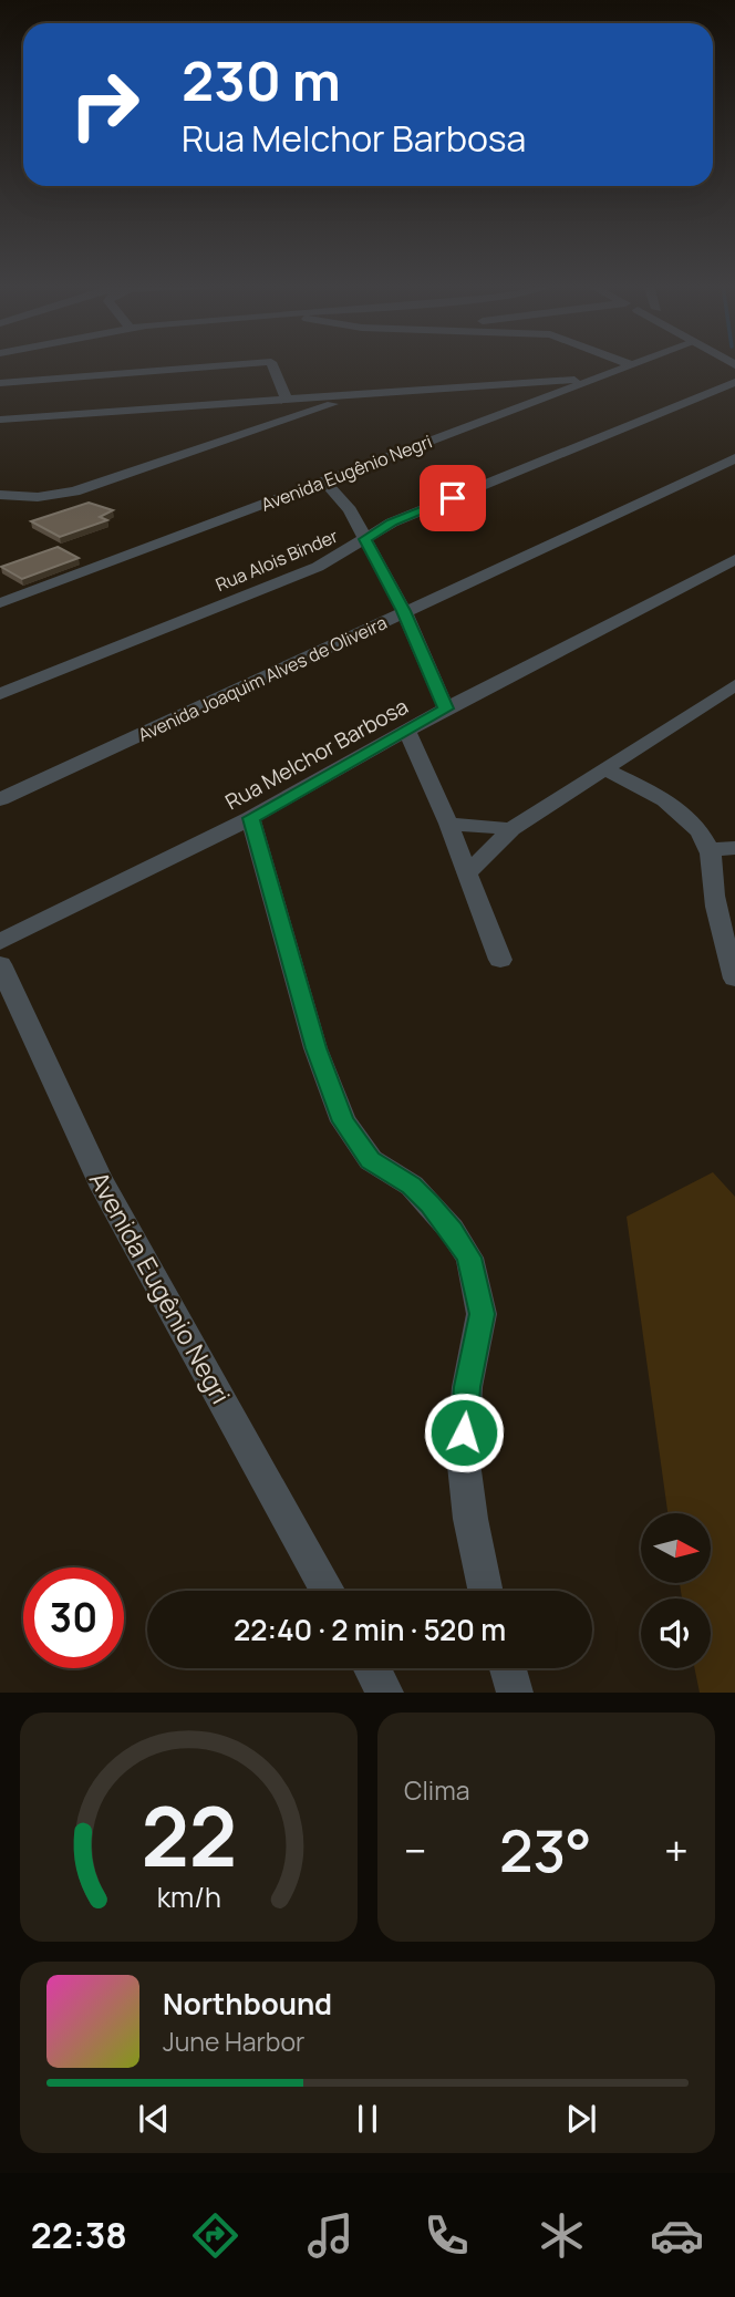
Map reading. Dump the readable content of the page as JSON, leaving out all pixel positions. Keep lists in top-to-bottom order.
{
  "streets": {
    "street": [
      "Avenida Eugênio Negri",
      "Rua Alois Binder",
      "Avenida Joaquim Alves de Oliveira",
      "Rua Melchor Barbosa"
    ]
  },
  "north": "right",
  "page": {
    "turn": ["230 m", "Rua Melchor Barbosa"],
    "limit": "30",
    "trip": "22:40 · 2 min · 520 m",
    "tile": "Clima",
    "heat": ["−", "23°", "+"],
    "song": ["Northbound", "June Harbor"],
    "tabs": "22:38",
    "gauge": ["22", "km/h"]
  }
}
